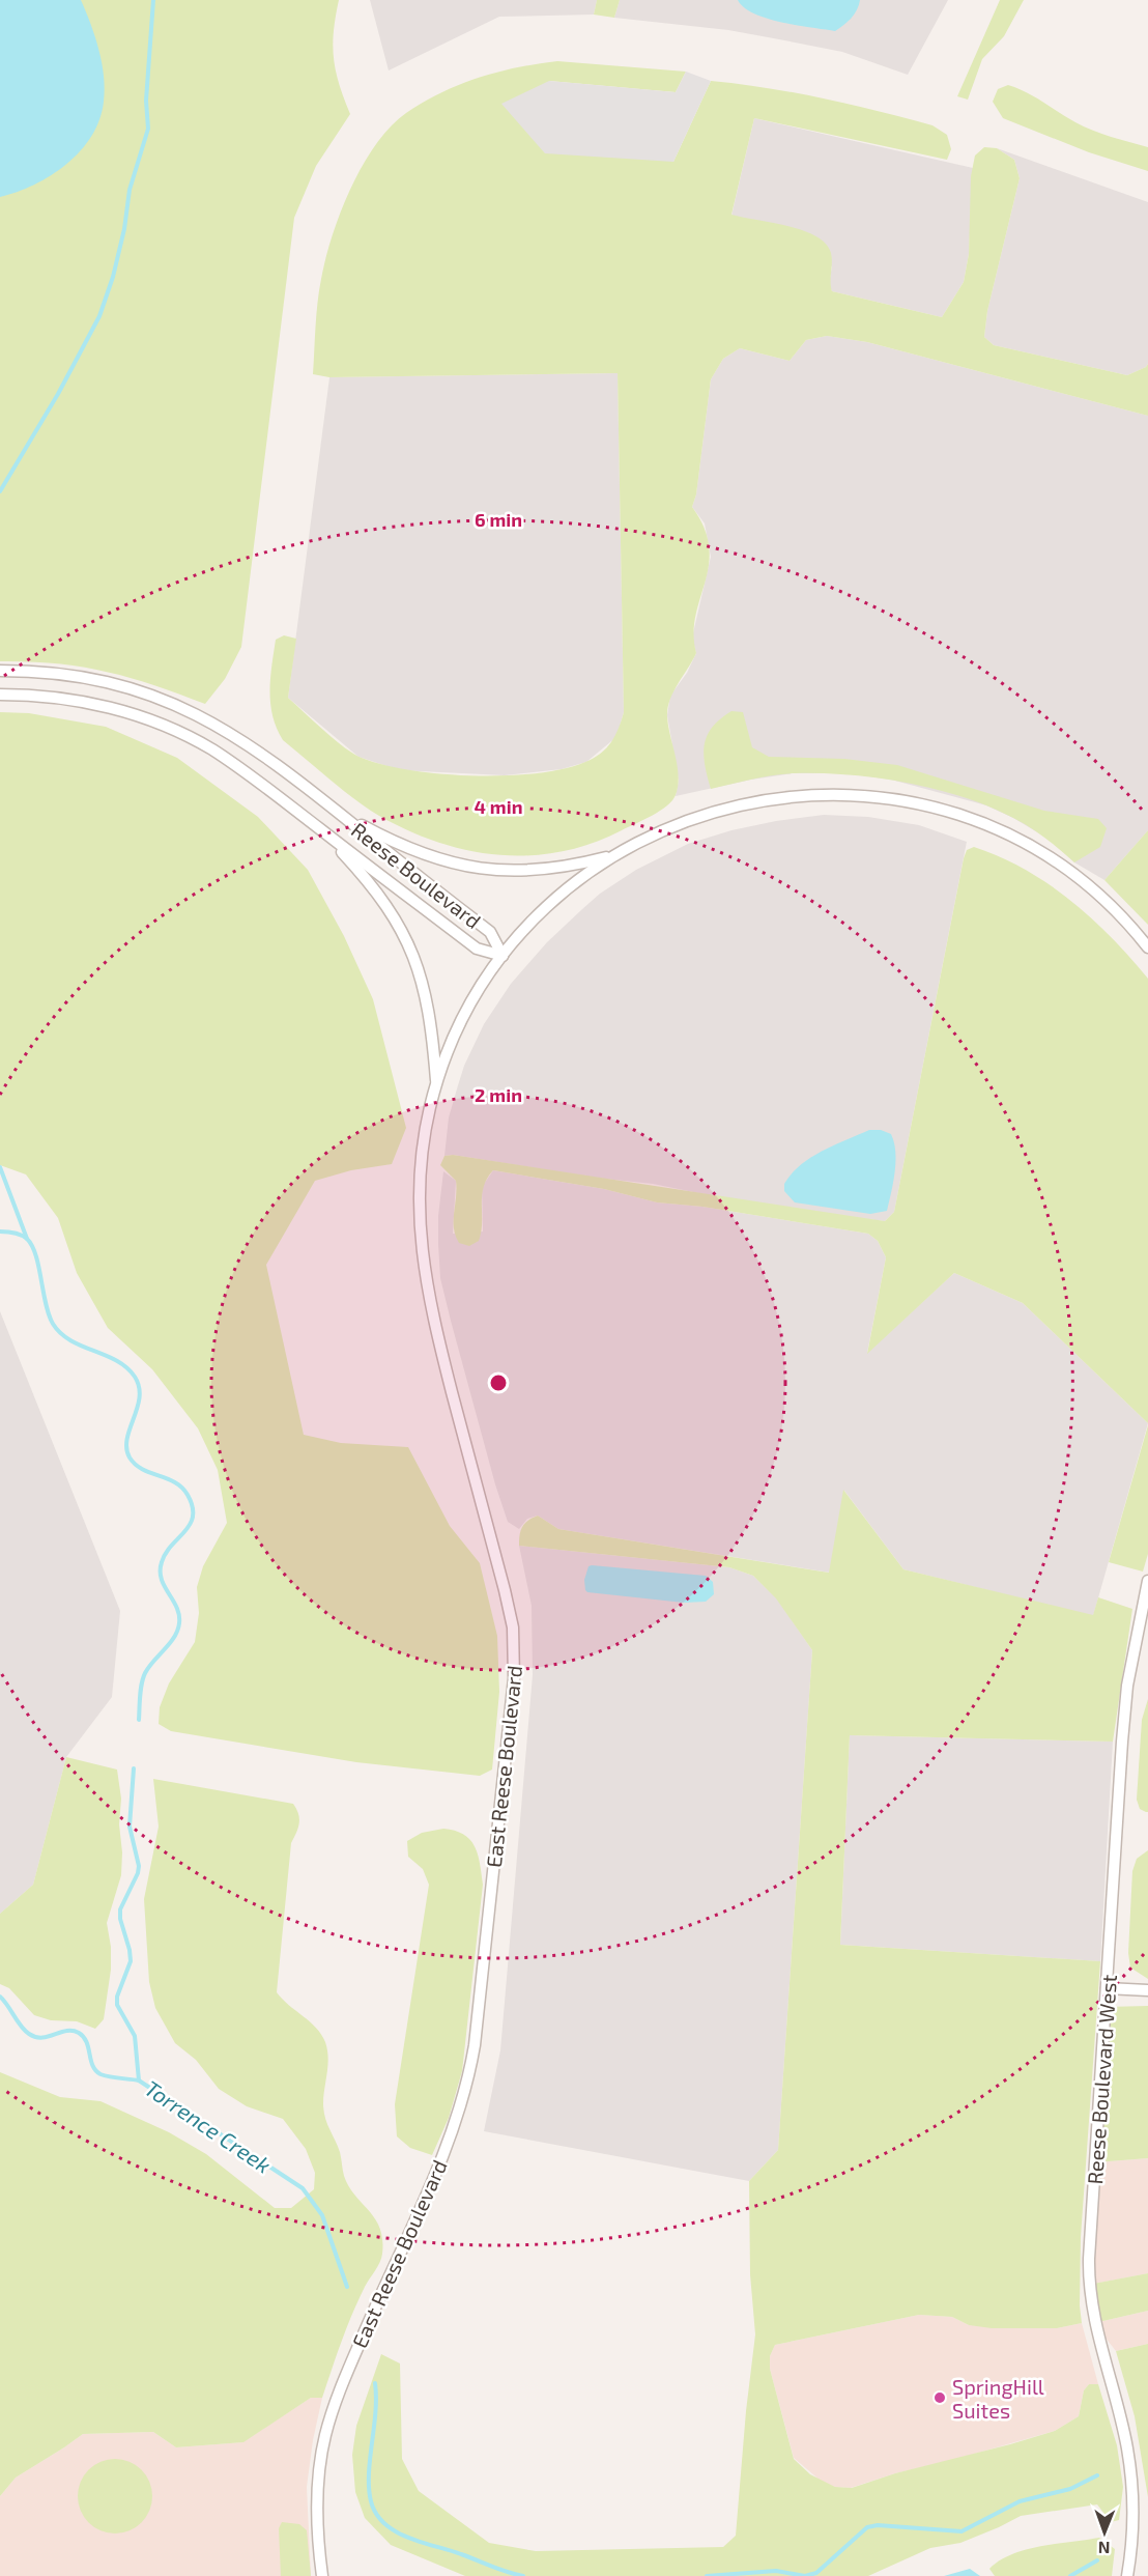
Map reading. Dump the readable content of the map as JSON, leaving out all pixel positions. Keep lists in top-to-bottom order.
{
  "streets": {
    "street": ["Reese Boulevard", "East Reese Boulevard", "Reese Boulevard West"]
  },
  "crossings": [
    ["Reese Boulevard", "East Reese Boulevard"]
  ],
  "water": ["Torrence Creek"],
  "places": ["SpringHill Suites"],
  "north": "bottom",
  "rings": ["6 min", "4 min", "2 min"]
}
